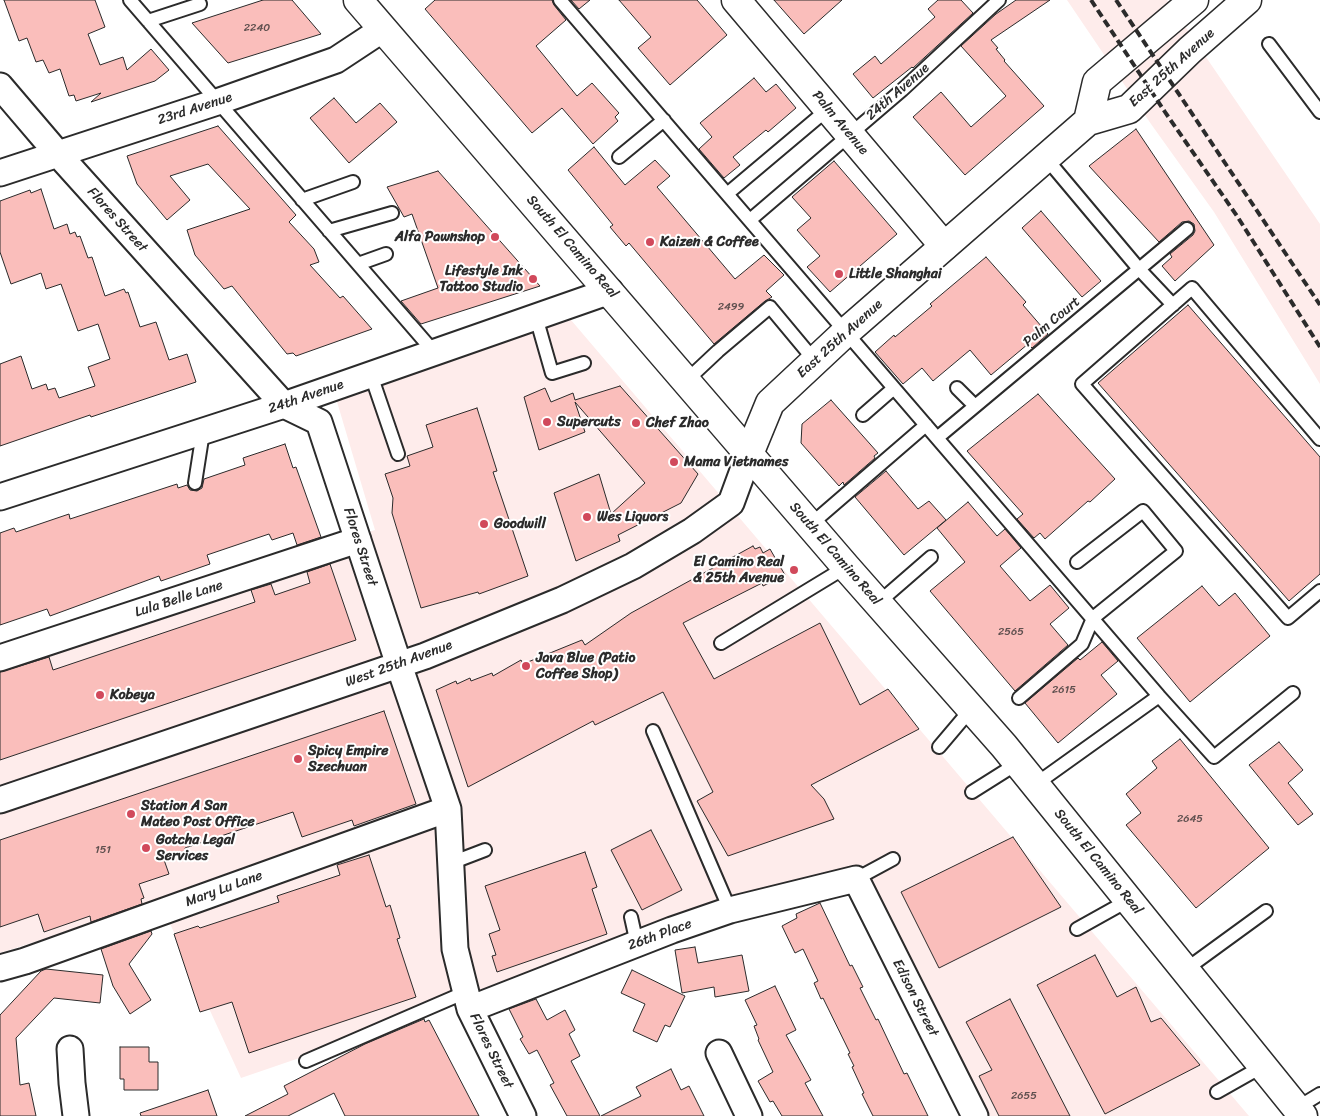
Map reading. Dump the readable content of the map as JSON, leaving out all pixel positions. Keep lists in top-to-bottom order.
{
  "streets": {
    "main road": ["East 25th Avenue", "Palm Avenue", "South El Camino Real"],
    "street": [
      "24th Avenue",
      "23rd Avenue",
      "Flores Street",
      "Lula Belle Lane",
      "West 25th Avenue",
      "Mary Lu Lane",
      "26th Place",
      "Edison Street"
    ],
    "lane": ["Palm Court"]
  },
  "crossings": [
    ["East 25th Avenue", "Palm Avenue"],
    ["East 25th Avenue", "South El Camino Real"],
    ["East 25th Avenue", "West 25th Avenue"],
    ["24th Avenue", "Palm Avenue"],
    ["24th Avenue", "Flores Street"],
    ["24th Avenue", "South El Camino Real"],
    ["23rd Avenue", "Flores Street"],
    ["23rd Avenue", "South El Camino Real"],
    ["Flores Street", "Lula Belle Lane"],
    ["Flores Street", "West 25th Avenue"],
    ["Flores Street", "Mary Lu Lane"],
    ["Flores Street", "26th Place"],
    ["South El Camino Real", "West 25th Avenue"],
    ["26th Place", "Edison Street"]
  ],
  "places": [
    "Alfa Pawnshop",
    "Kaizen & Coffee",
    "Little Shanghai",
    "Lifestyle Ink Tattoo Studio",
    "Supercuts",
    "Chef Zhao",
    "Mama Vietnames",
    "Wes Liquors",
    "Goodwill",
    "El Camino Real & 25th Avenue",
    "Java Blue (Patio Coffee Shop)",
    "Kobeya",
    "Spicy Empire Szechuan",
    "Station A San Mateo Post Office",
    "Gotcha Legal Services"
  ],
  "house_numbers": [
    "2240",
    "2499",
    "2565",
    "2615",
    "2645",
    "151",
    "2655"
  ]
}
